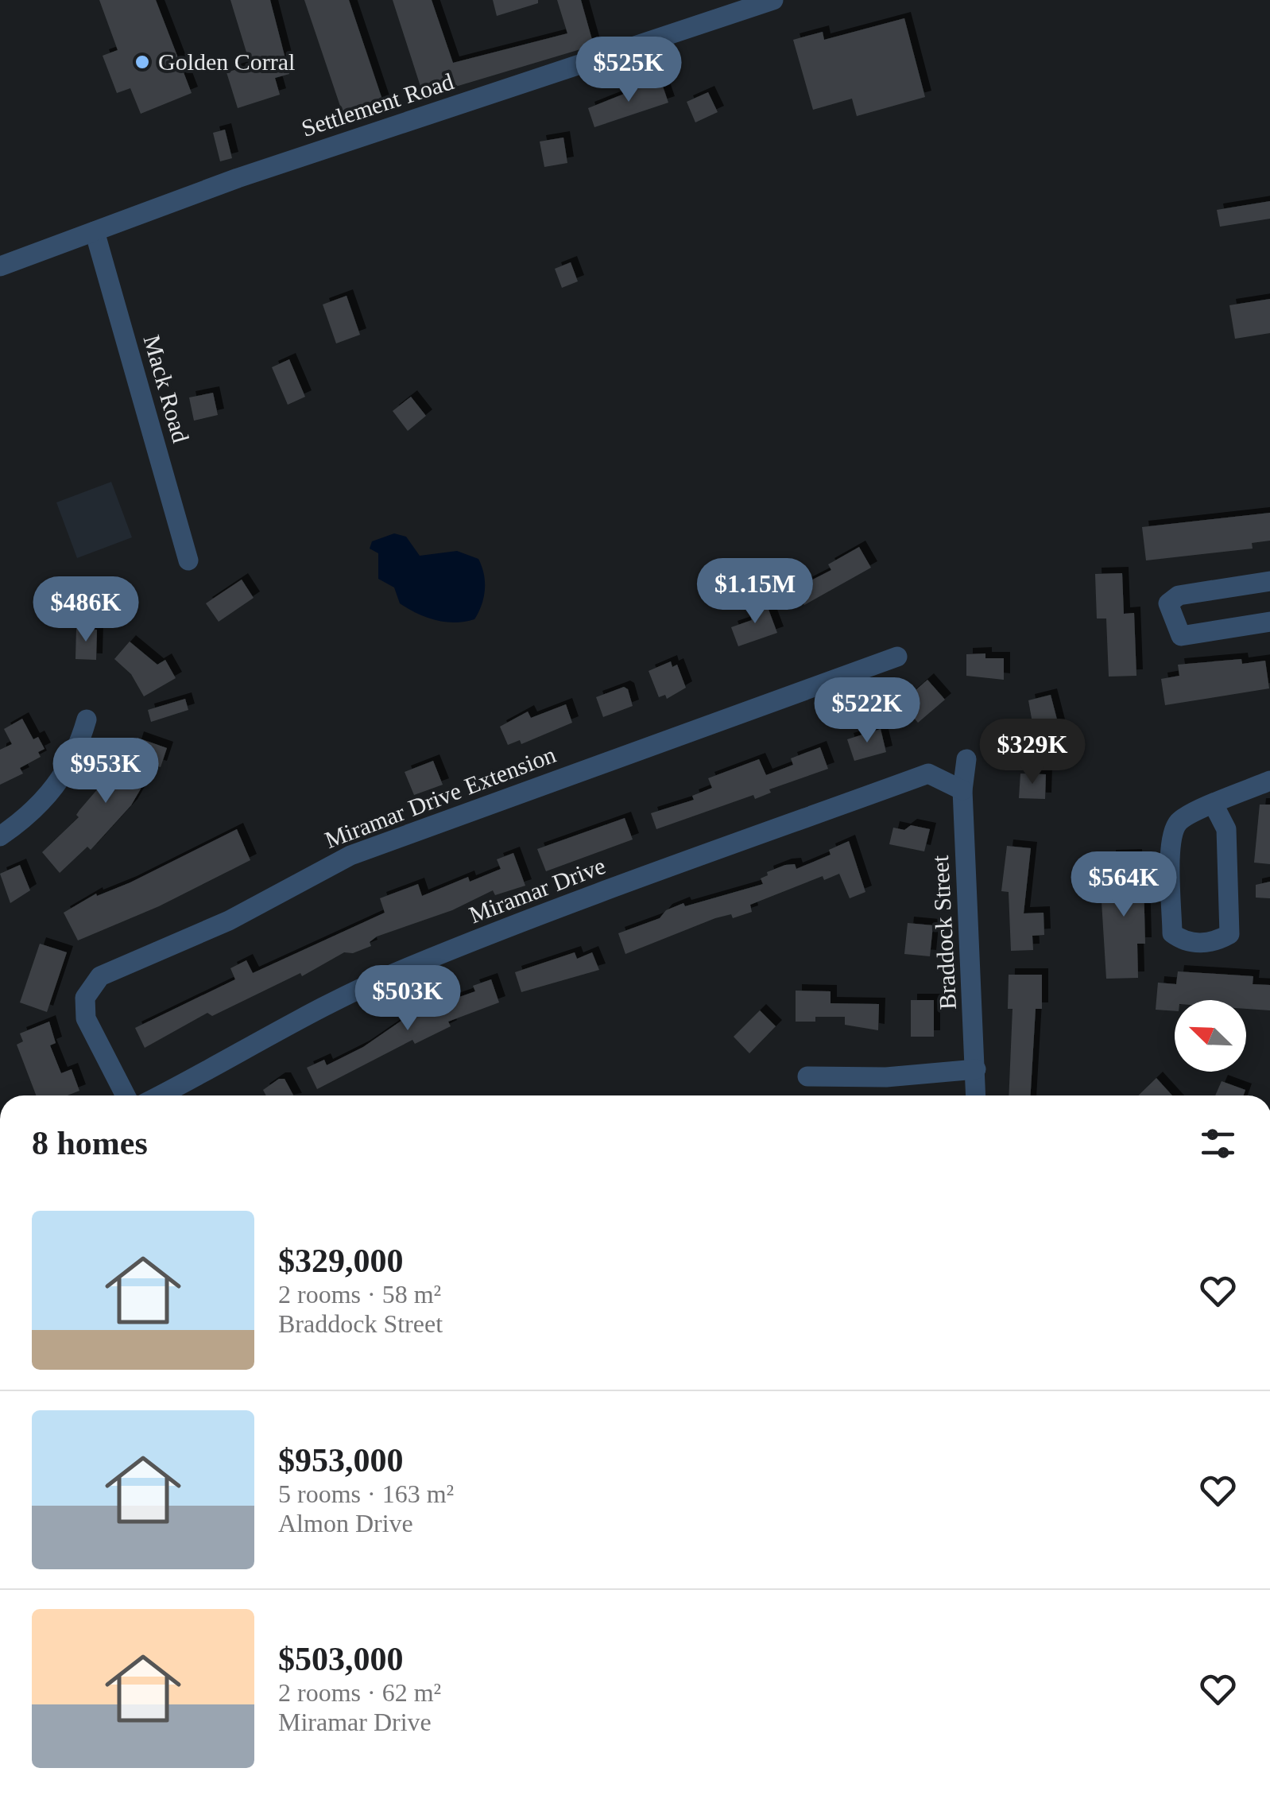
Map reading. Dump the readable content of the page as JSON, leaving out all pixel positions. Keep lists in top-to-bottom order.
{
  "streets": {
    "street": [
      "Settlement Road",
      "Mack Road",
      "Miramar Drive Extension",
      "Miramar Drive",
      "Braddock Street"
    ]
  },
  "crossings": [
    ["Settlement Road", "Mack Road"],
    ["Miramar Drive", "Braddock Street"]
  ],
  "places": ["Golden Corral"],
  "north": "top left",
  "page": {
    "price": [
      "$525K",
      "$1.15M",
      "$486K",
      "$522K",
      "$329K",
      "$953K",
      "$564K",
      "$503K"
    ],
    "heading": "8 homes",
    "list": [
      {
        "name": "$329,000",
        "note": "2 rooms · 58 m² · Braddock Street"
      },
      {
        "name": "$953,000",
        "note": "5 rooms · 163 m² · Almon Drive"
      },
      {
        "name": "$503,000",
        "note": "2 rooms · 62 m² · Miramar Drive"
      }
    ]
  }
}
